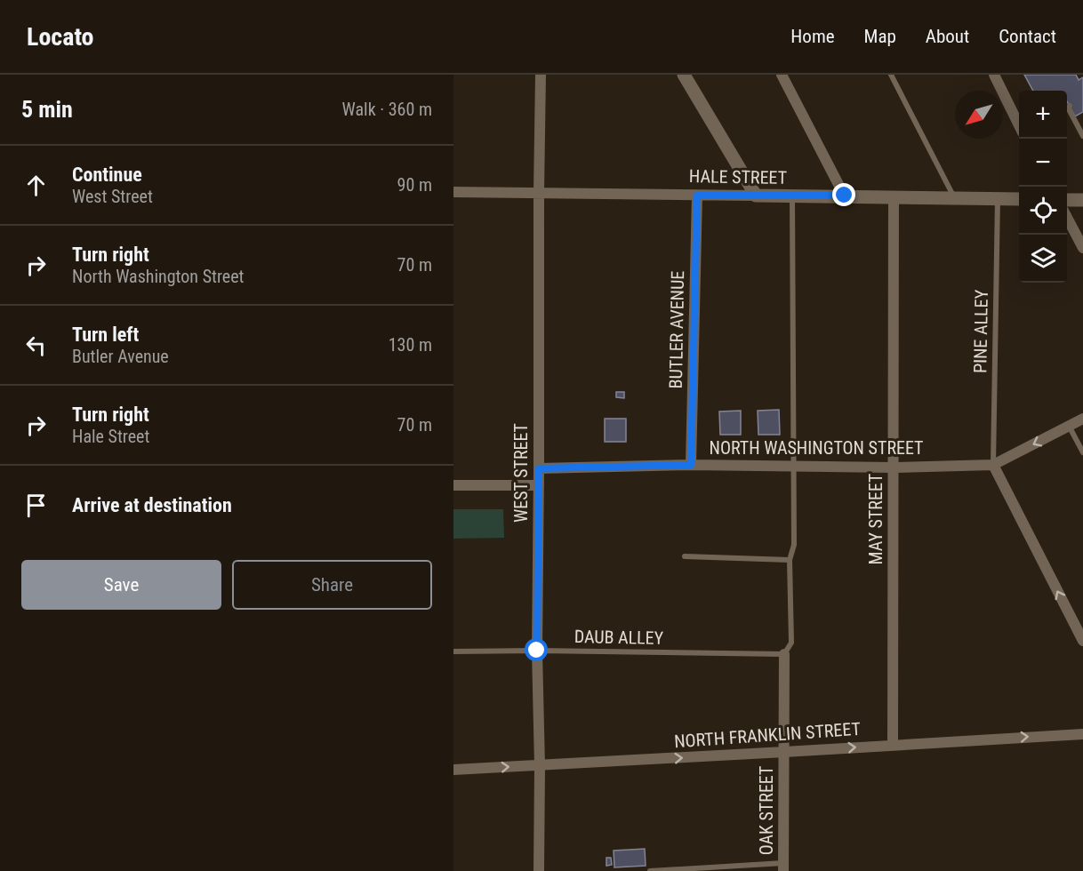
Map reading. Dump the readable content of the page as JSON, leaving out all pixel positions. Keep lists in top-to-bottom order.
{
  "streets": {
    "street": [
      "HALE STREET",
      "BUTLER AVENUE",
      "NORTH WASHINGTON STREET",
      "WEST STREET",
      "MAY STREET",
      "NORTH FRANKLIN STREET",
      "OAK STREET"
    ],
    "lane": ["PINE ALLEY", "DAUB ALLEY"]
  },
  "crossings": [
    ["HALE STREET", "BUTLER AVENUE"],
    ["HALE STREET", "PINE ALLEY"],
    ["HALE STREET", "WEST STREET"],
    ["HALE STREET", "MAY STREET"],
    ["BUTLER AVENUE", "NORTH WASHINGTON STREET"],
    ["PINE ALLEY", "NORTH WASHINGTON STREET"],
    ["NORTH WASHINGTON STREET", "WEST STREET"],
    ["NORTH WASHINGTON STREET", "MAY STREET"],
    ["WEST STREET", "DAUB ALLEY"],
    ["WEST STREET", "NORTH FRANKLIN STREET"],
    ["MAY STREET", "NORTH FRANKLIN STREET"],
    ["DAUB ALLEY", "OAK STREET"],
    ["NORTH FRANKLIN STREET", "OAK STREET"]
  ],
  "one_way": ["NORTH FRANKLIN STREET"],
  "north": "bottom left",
  "page": {
    "header": "Locato",
    "nav": [
      "Home",
      "Map",
      "About",
      "Contact"
    ],
    "heading": ["5 min", "Walk · 360 m"],
    "map_buttons": ["+", "−"],
    "list": [
      ["Continue", "West Street", "90 m"],
      ["Turn right", "North Washington Street", "70 m"],
      ["Turn left", "Butler Avenue", "130 m"],
      ["Turn right", "Hale Street", "70 m"],
      "Arrive at destination"
    ],
    "buttons": ["Save", "Share"]
  }
}
